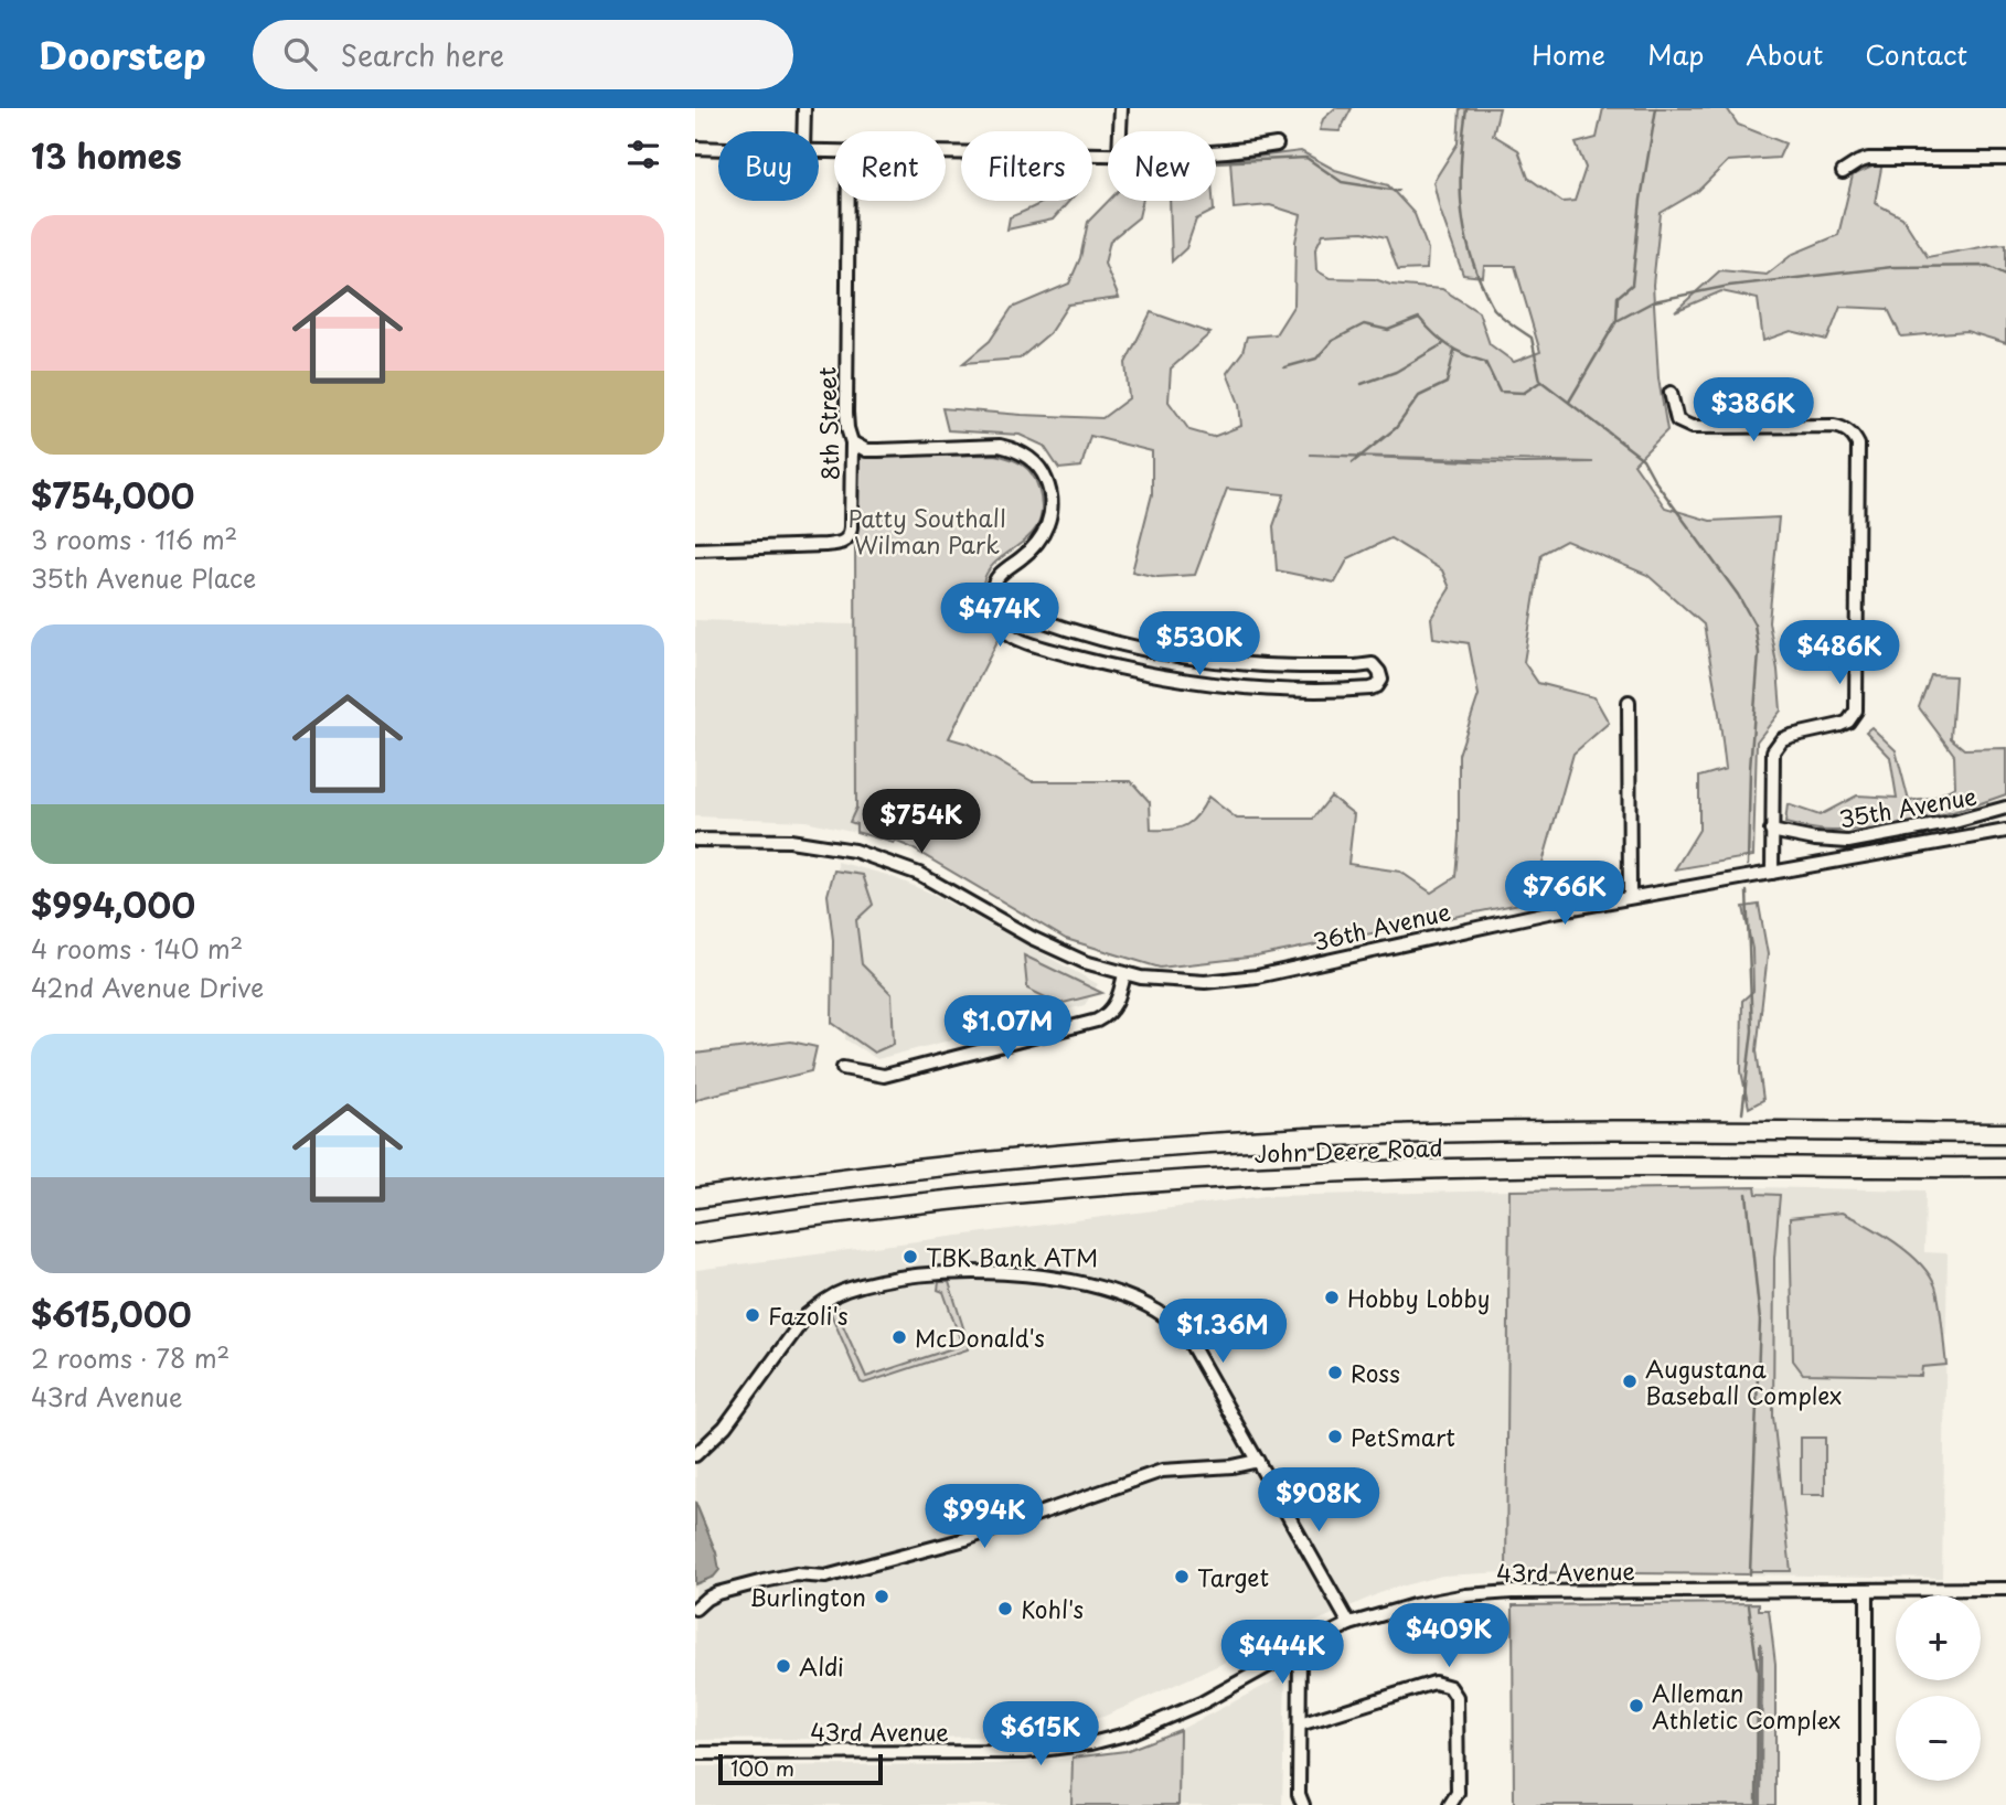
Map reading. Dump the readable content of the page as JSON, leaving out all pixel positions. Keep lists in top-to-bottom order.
{
  "streets": {
    "highway": ["John Deere Road"],
    "street": [
      "8th Street",
      "35th Avenue",
      "36th Avenue",
      "43rd Avenue"
    ]
  },
  "parks": ["Patty Southall Wilman Park"],
  "places": [
    "TBK Bank ATM",
    "Hobby Lobby",
    "Fazoli's",
    "McDonald's",
    "Ross",
    "Augustana Baseball Complex",
    "PetSmart",
    "Target",
    "Burlington",
    "Kohl's",
    "Aldi",
    "Alleman Athletic Complex"
  ],
  "scale_bar": "100 m",
  "page": {
    "header": "Doorstep",
    "search": "Search here",
    "nav": [
      "Home",
      "Map",
      "About",
      "Contact"
    ],
    "heading": "13 homes",
    "chip": [
      "Buy",
      "Rent",
      "Filters",
      "New"
    ],
    "list": [
      {
        "name": "$754,000",
        "note": "3 rooms · 116 m² · 35th Avenue Place"
      },
      {
        "name": "$994,000",
        "note": "4 rooms · 140 m² · 42nd Avenue Drive"
      },
      {
        "name": "$615,000",
        "note": "2 rooms · 78 m² · 43rd Avenue"
      }
    ],
    "price": [
      "$386K",
      "$474K",
      "$530K",
      "$486K",
      "$754K",
      "$766K",
      "$1.07M",
      "$1.36M",
      "$908K",
      "$994K",
      "$409K",
      "$444K",
      "$615K"
    ],
    "map_buttons": ["+", "−"],
    "scale": "100 m"
  }
}
